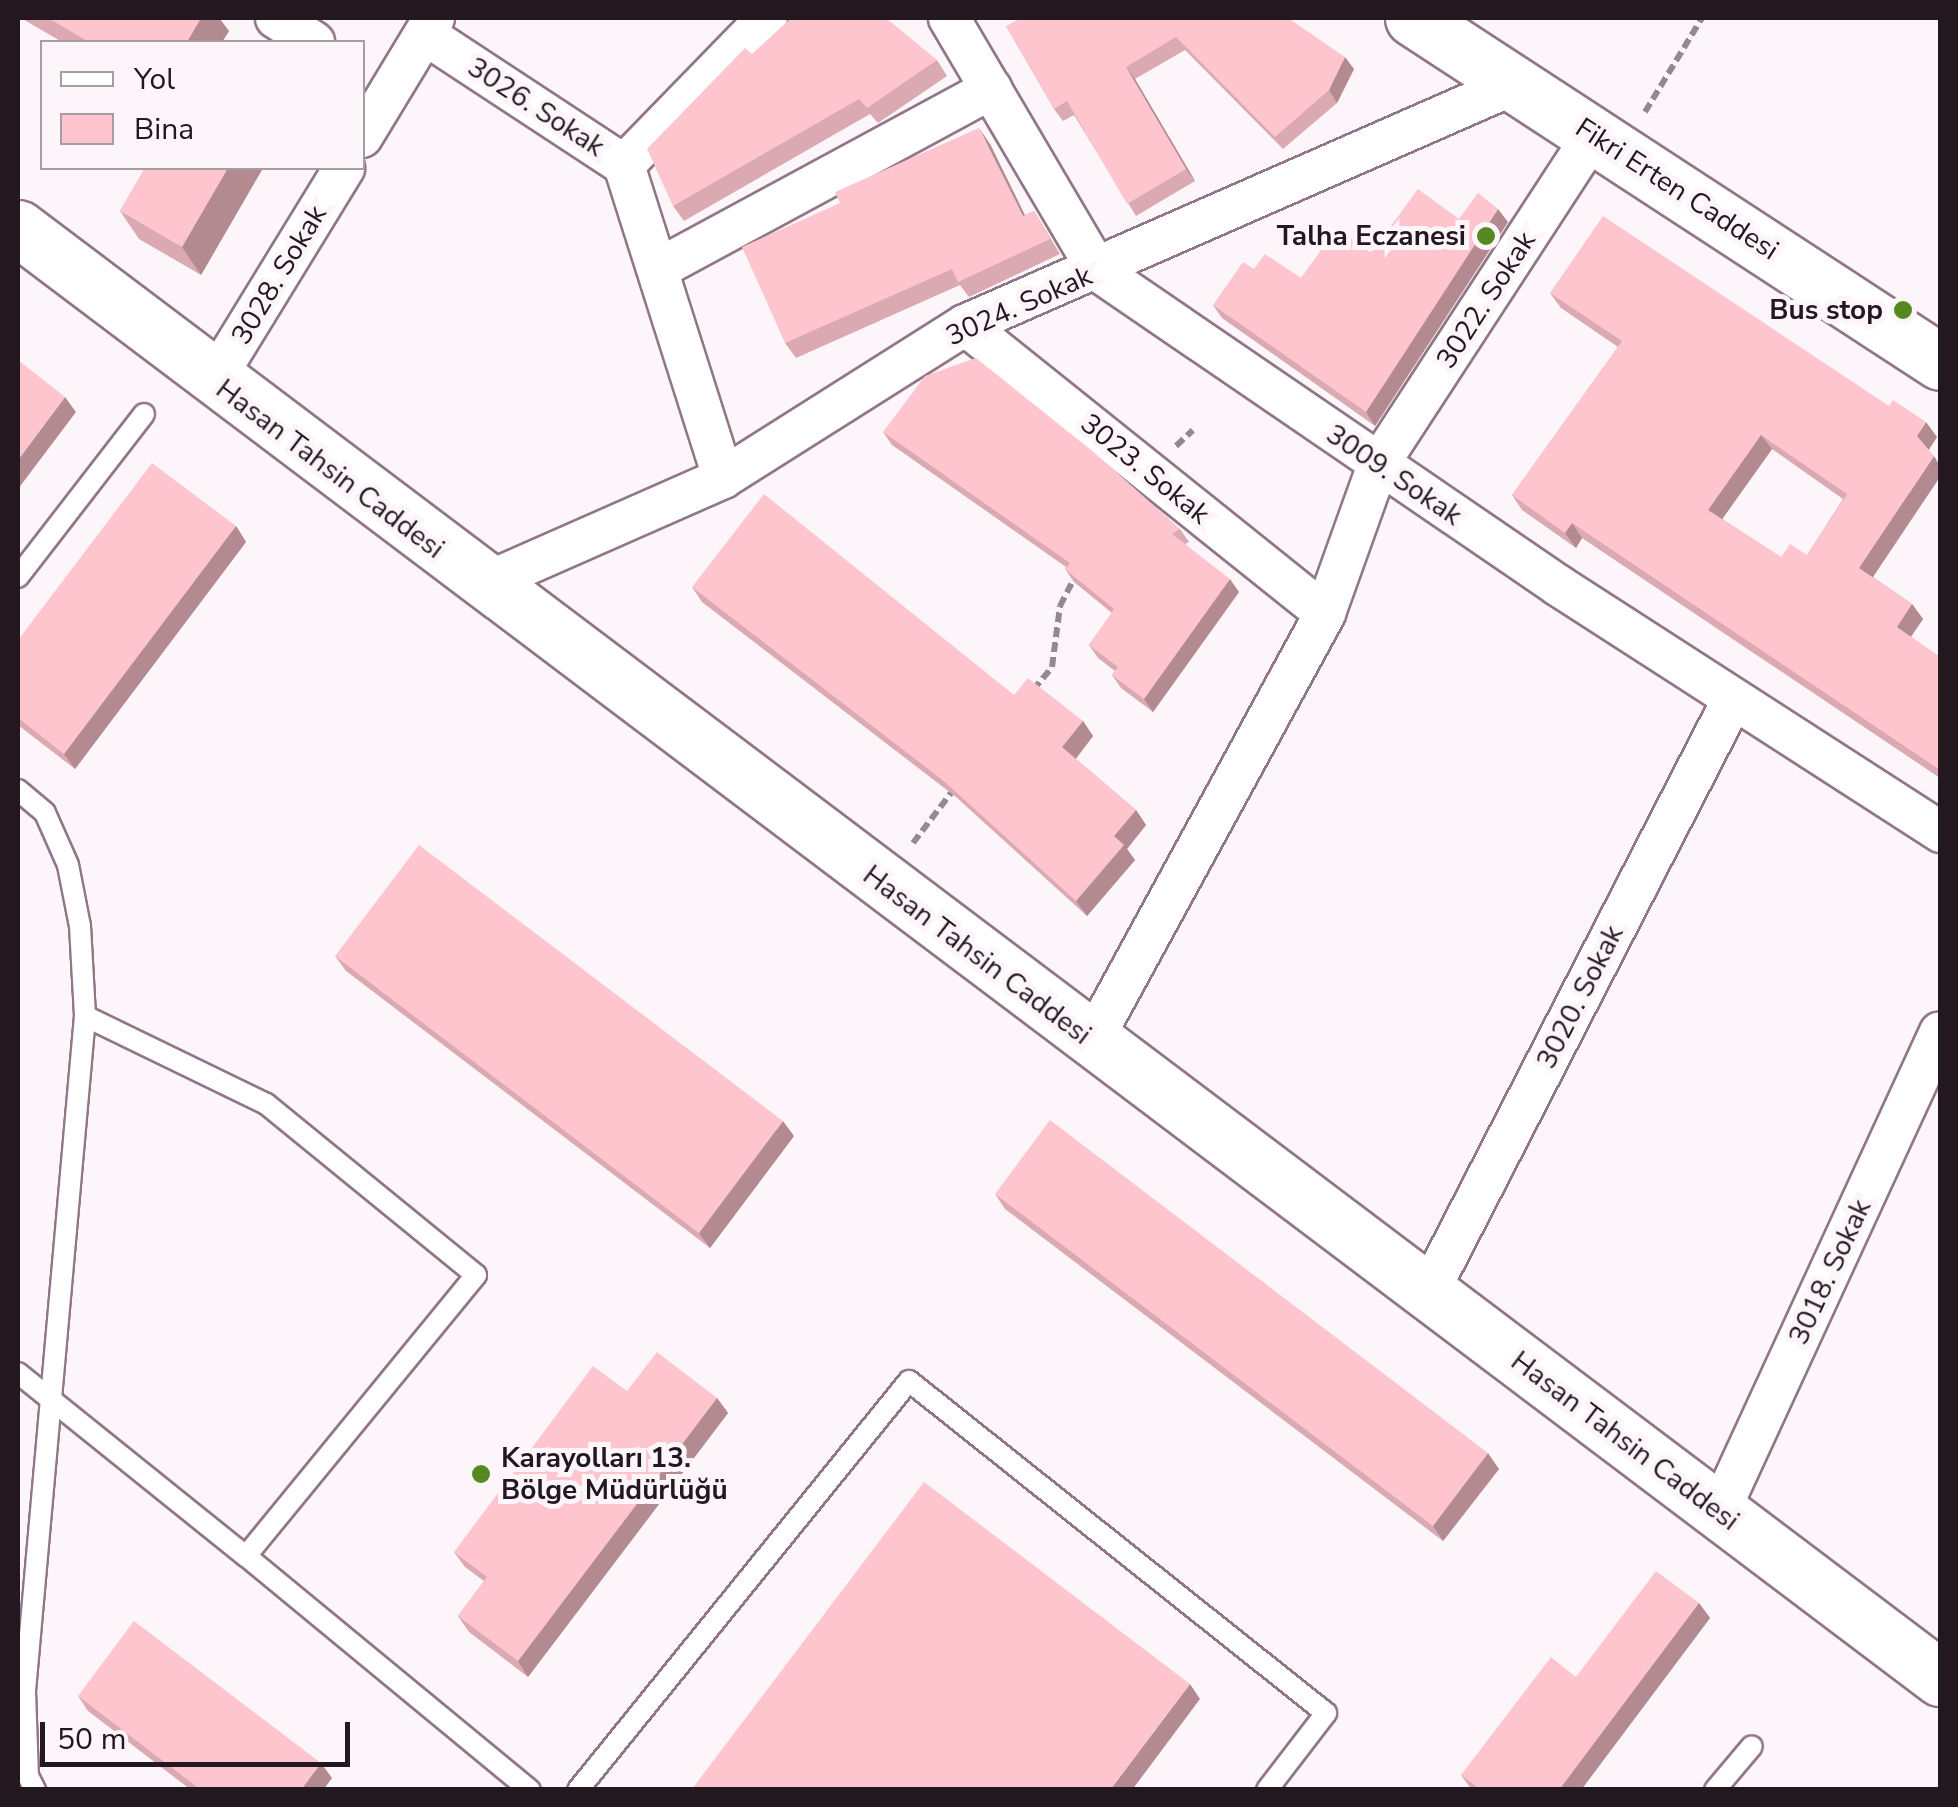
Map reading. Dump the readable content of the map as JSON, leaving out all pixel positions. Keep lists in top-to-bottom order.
{
  "streets": {
    "street": [
      "3026. Sokak",
      "Fikri Erten Caddesi",
      "3028. Sokak",
      "3022. Sokak",
      "3024. Sokak",
      "Hasan Tahsin Caddesi",
      "3023. Sokak",
      "3009. Sokak",
      "3020. Sokak",
      "3018. Sokak"
    ]
  },
  "crossings": [
    ["Fikri Erten Caddesi", "3022. Sokak"],
    ["Fikri Erten Caddesi", "3024. Sokak"],
    ["3028. Sokak", "Hasan Tahsin Caddesi"],
    ["3022. Sokak", "Hasan Tahsin Caddesi"],
    ["3022. Sokak", "3023. Sokak"],
    ["3022. Sokak", "3009. Sokak"],
    ["3024. Sokak", "Hasan Tahsin Caddesi"],
    ["3024. Sokak", "3023. Sokak"],
    ["3024. Sokak", "3009. Sokak"],
    ["Hasan Tahsin Caddesi", "3020. Sokak"],
    ["Hasan Tahsin Caddesi", "3018. Sokak"],
    ["3009. Sokak", "3020. Sokak"]
  ],
  "places": ["Talha Eczanesi", "Bus stop", "Karayolları 13. Bölge Müdürlüğü"],
  "legend": ["Yol", "Bina"],
  "scale_bar": "50 m"
}
